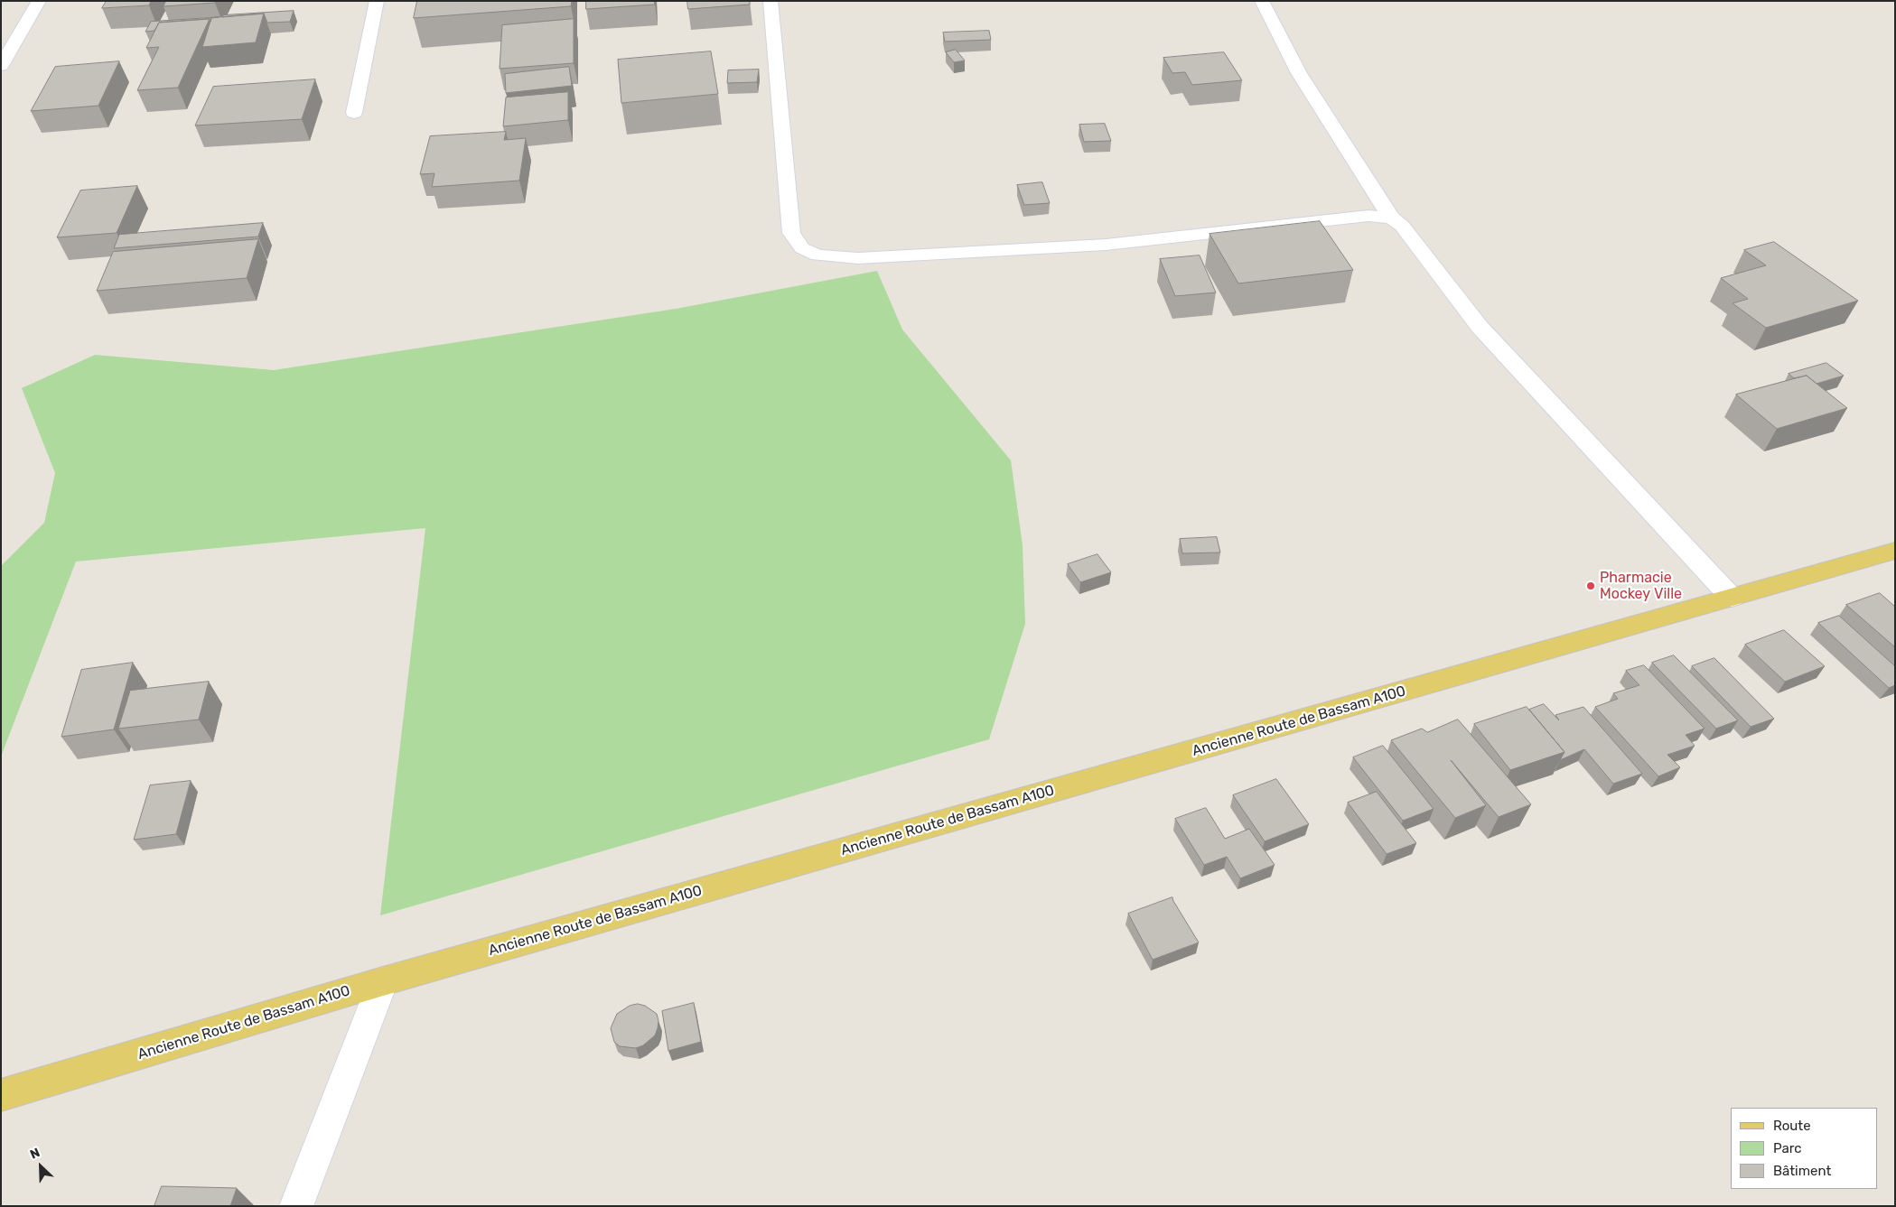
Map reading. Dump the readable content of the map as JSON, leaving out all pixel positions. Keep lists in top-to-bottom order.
{
  "streets": {
    "main road": ["Ancienne Route de Bassam A100"]
  },
  "places": ["Pharmacie Mockey Ville"],
  "legend": ["Route", "Parc", "Bâtiment"],
  "north": "top left"
}
